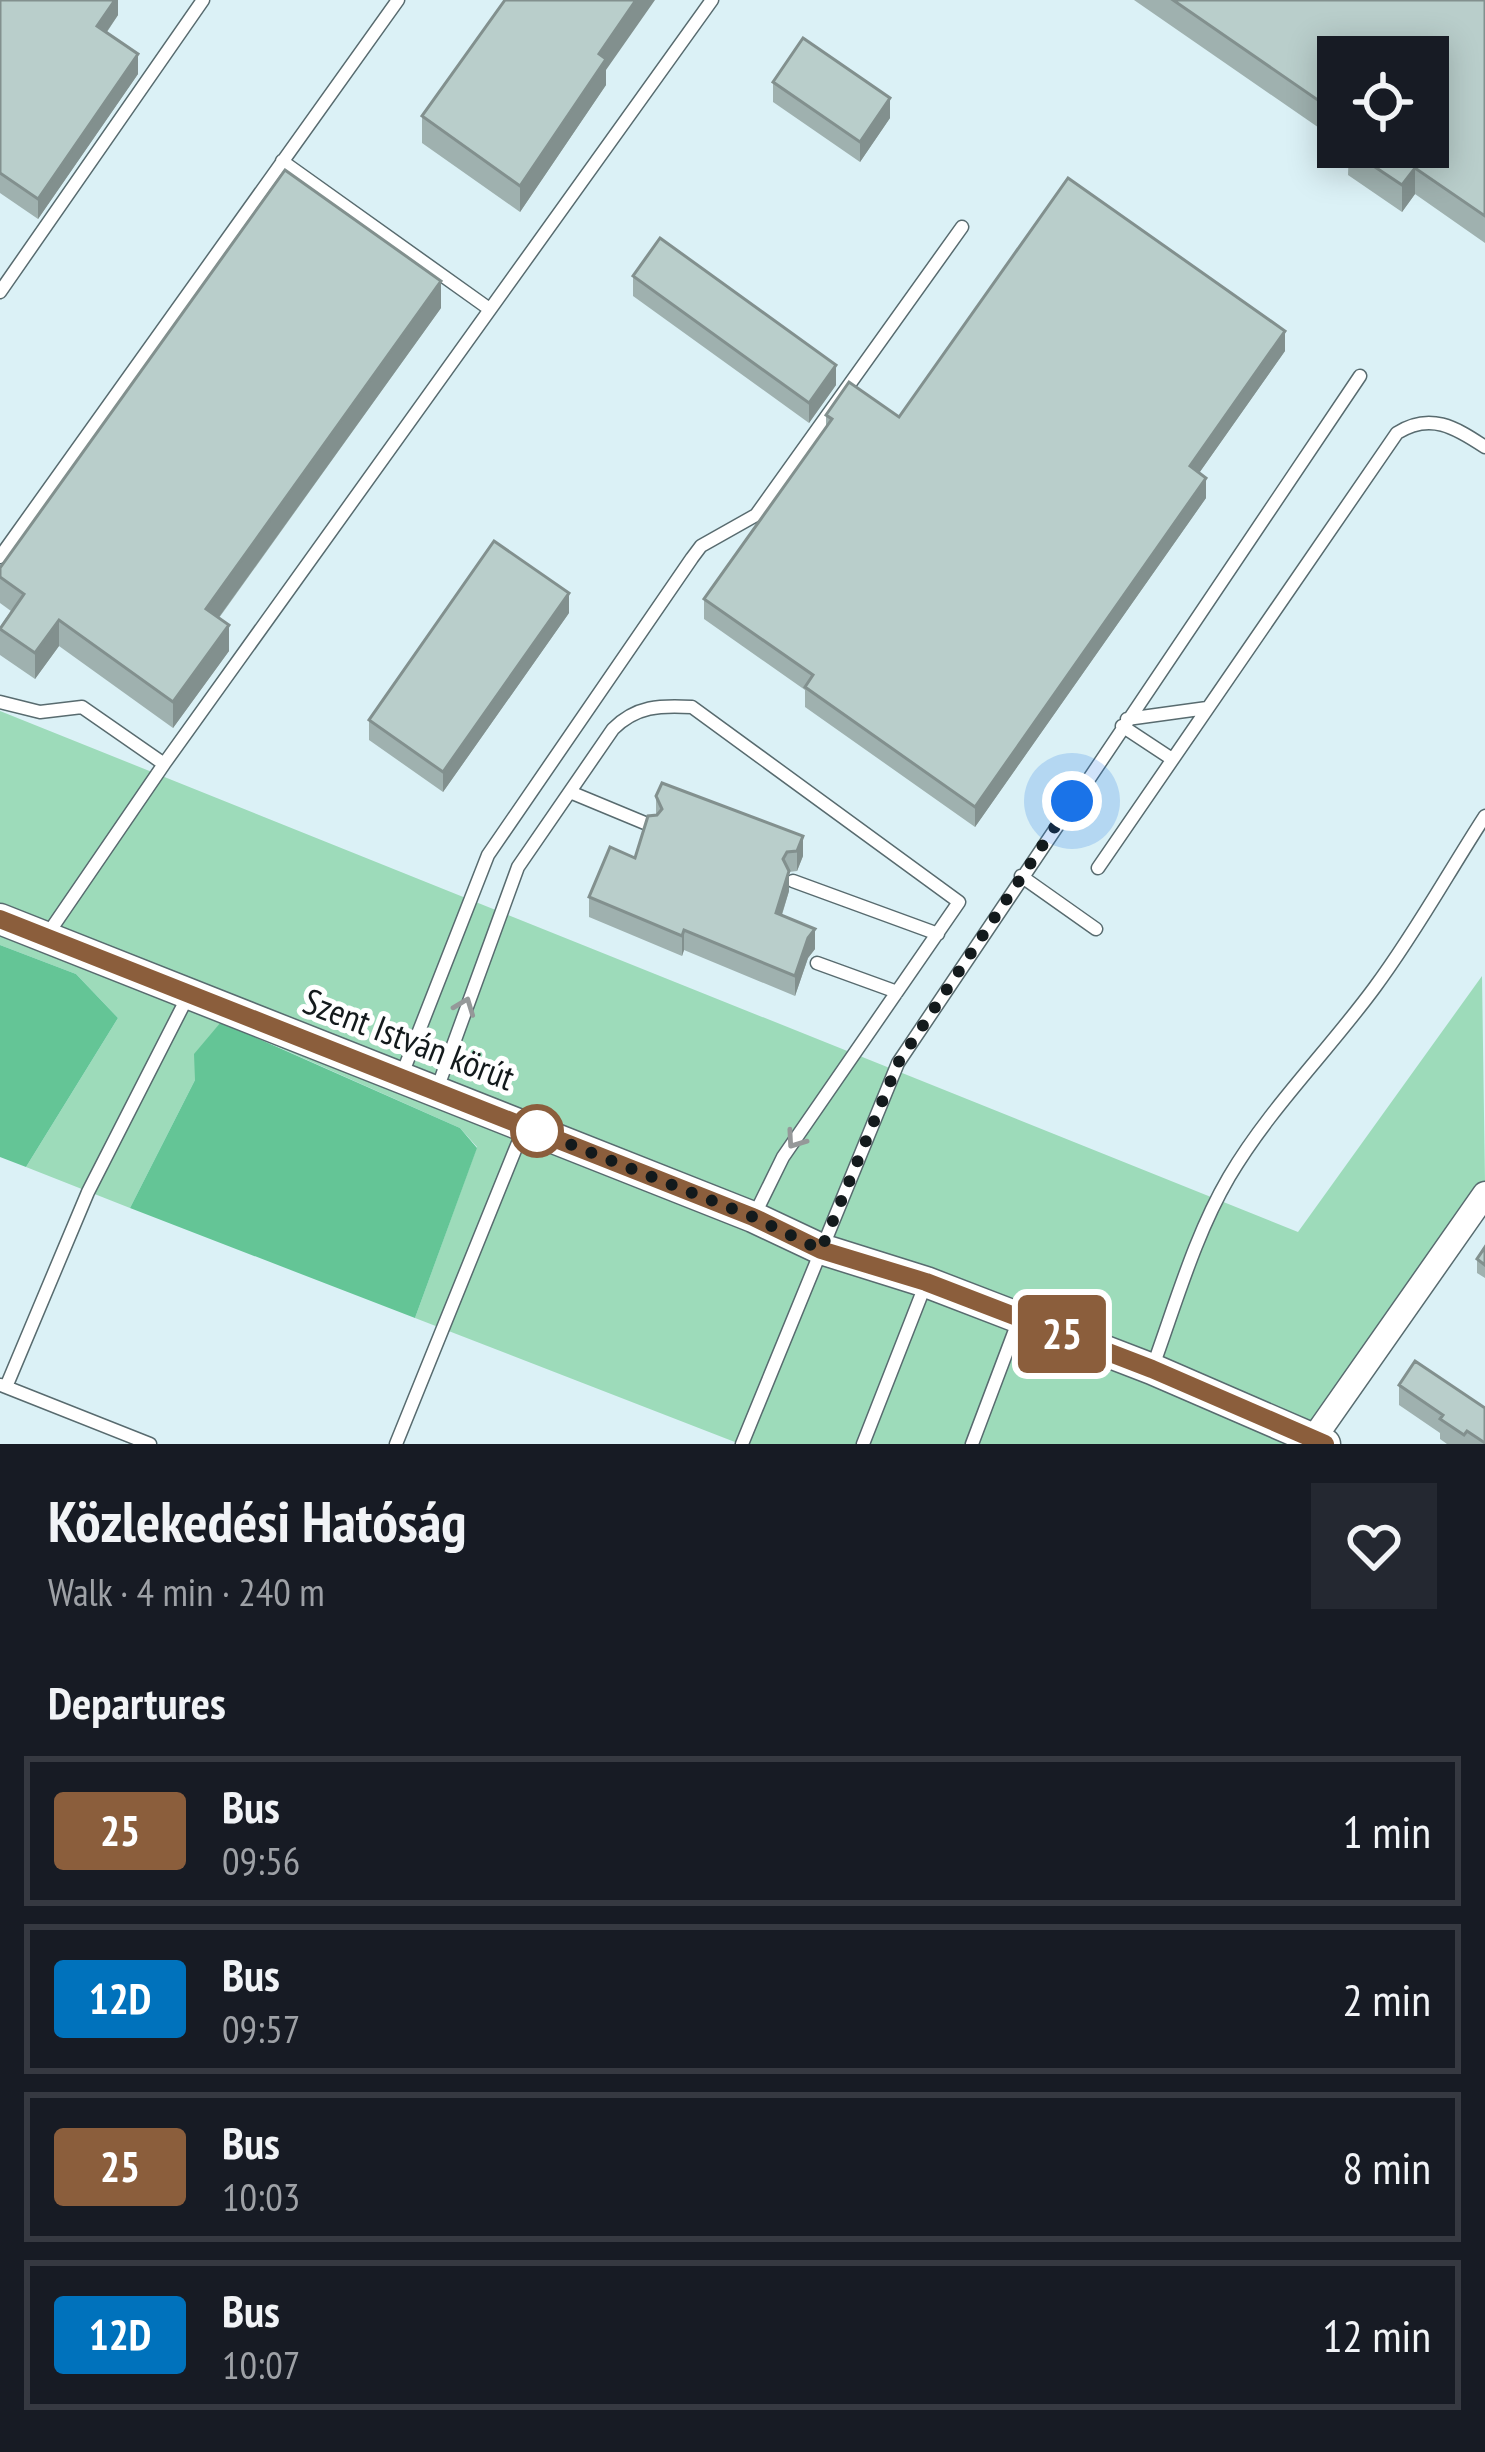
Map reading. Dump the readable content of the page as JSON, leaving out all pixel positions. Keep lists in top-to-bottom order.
{
  "streets": {
    "street": ["Szent István körút"]
  },
  "lines": ["bus line 25"],
  "page": {
    "on_map": "25",
    "heading": [
      ["Közlekedési Hatóság", "Walk · 4 min · 240 m"],
      "Departures"
    ],
    "list": [
      {
        "mark": "25",
        "name": "Bus",
        "note": "09:56",
        "value": "1 min"
      },
      {
        "mark": "12D",
        "name": "Bus",
        "note": "09:57",
        "value": "2 min"
      },
      {
        "mark": "25",
        "name": "Bus",
        "note": "10:03",
        "value": "8 min"
      },
      {
        "mark": "12D",
        "name": "Bus",
        "note": "10:07",
        "value": "12 min"
      }
    ]
  }
}
